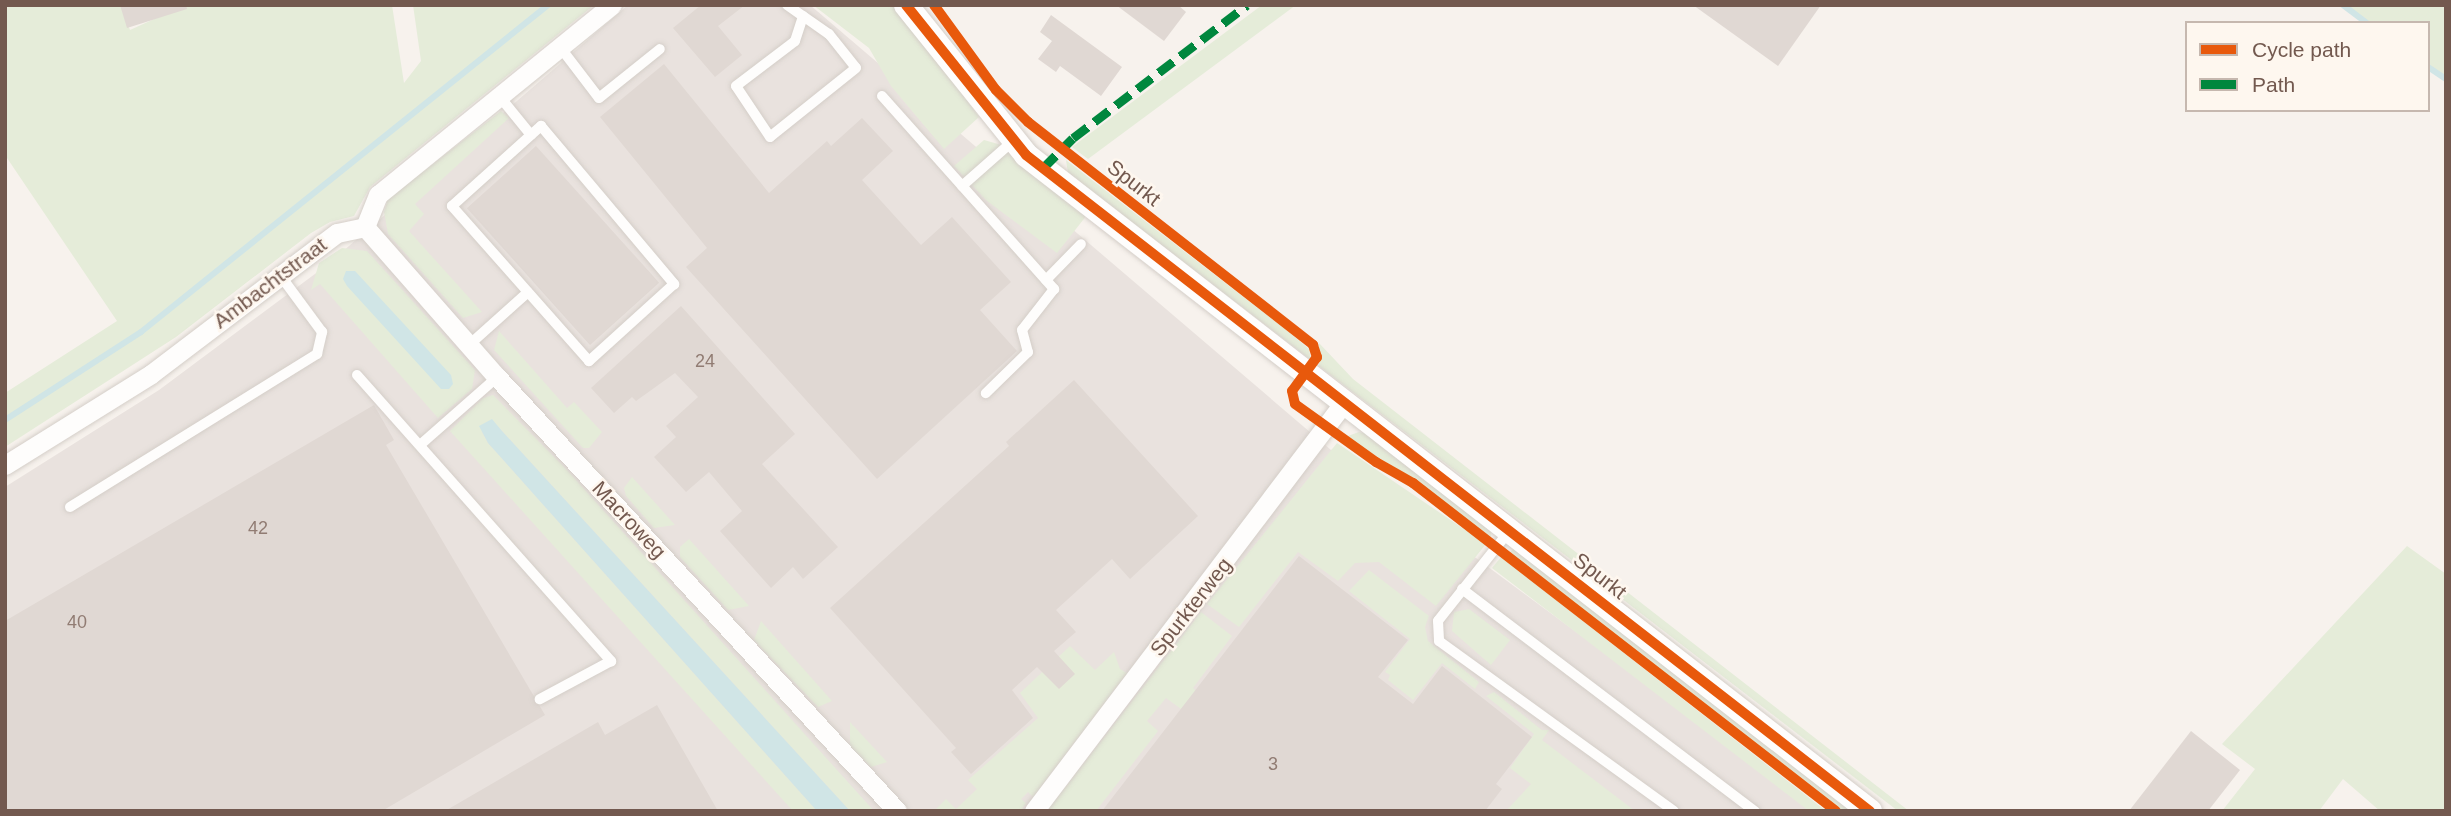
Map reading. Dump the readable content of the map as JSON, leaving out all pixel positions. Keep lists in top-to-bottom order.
{
  "streets": {
    "street": [
      "Spurkt",
      "Ambachtstraat",
      "Macroweg",
      "Spurkterweg"
    ]
  },
  "crossings": [
    ["Spurkt", "Spurkterweg"],
    ["Ambachtstraat", "Macroweg"]
  ],
  "house_numbers": [
    "24",
    "42",
    "40",
    "3"
  ],
  "legend": ["Cycle path", "Path"]
}
